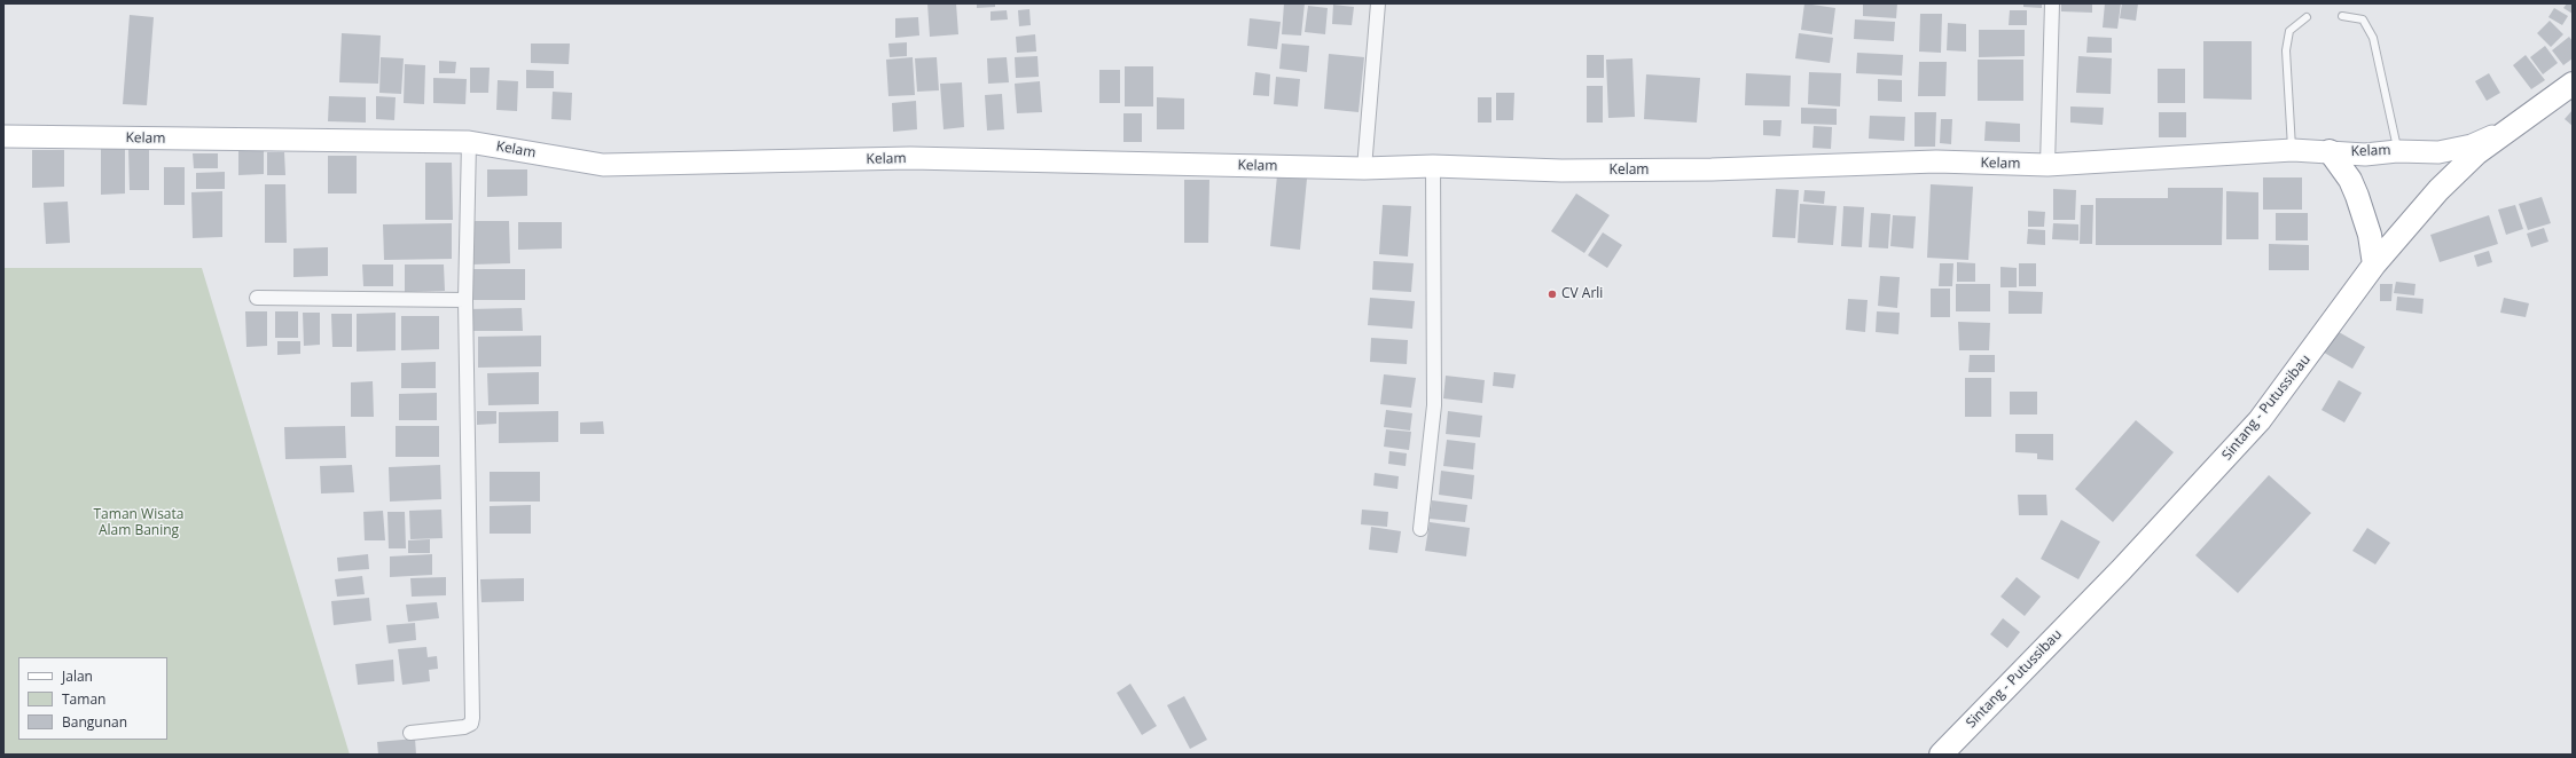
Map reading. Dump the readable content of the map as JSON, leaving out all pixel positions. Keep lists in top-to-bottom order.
{
  "streets": {
    "highway": ["Sintang - Putussibau"],
    "main road": ["Kelam"]
  },
  "crossings": [
    ["Kelam", "Sintang - Putussibau"]
  ],
  "parks": ["Taman Wisata Alam Baning"],
  "places": ["CV Arli"],
  "legend": ["Jalan", "Taman", "Bangunan"]
}
